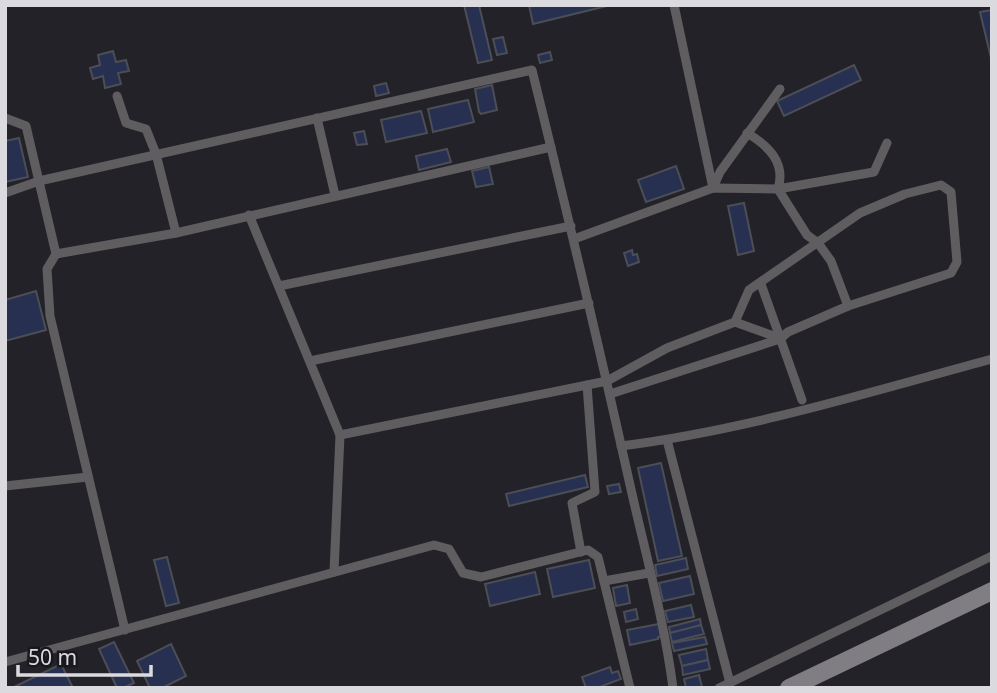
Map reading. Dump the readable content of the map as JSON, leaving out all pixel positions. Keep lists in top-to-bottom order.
{
  "scale_bar": "50 m"
}
